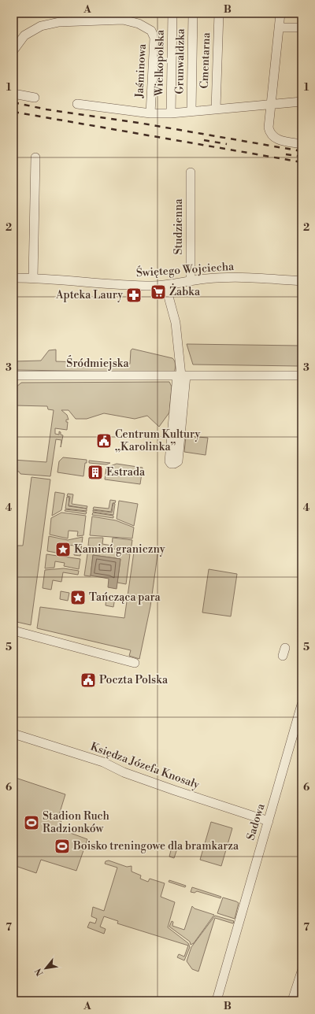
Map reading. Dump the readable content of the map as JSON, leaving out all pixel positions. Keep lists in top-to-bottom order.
{
  "streets": {
    "street": [
      "Cmentarna",
      "Grunwaldzka",
      "Wielkopolska",
      "Jaśminowa",
      "Studzienna",
      "Świętego Wojciecha",
      "Śródmiejska",
      "Księdza Józefa Knosały",
      "Sadowa"
    ]
  },
  "crossings": [
    ["Studzienna", "Świętego Wojciecha"],
    ["Księdza Józefa Knosały", "Sadowa"]
  ],
  "places": {
    "supermarket": ["Żabka"],
    "pharmacy": ["Apteka Laury"],
    "public building": ["Centrum Kultury „Karolinka”", "Poczta Polska"],
    "building": ["Estrada"],
    "place": ["Kamień graniczny", "Tańcząca para"],
    "sports": ["Stadion Ruch Radzionków", "Boisko treningowe dla bramkarza"]
  },
  "north": "bottom left",
  "grid": {
    "columns": ["A", "B"],
    "rows": [
      "1",
      "2",
      "3",
      "4",
      "5",
      "6",
      "7"
    ]
  }
}
